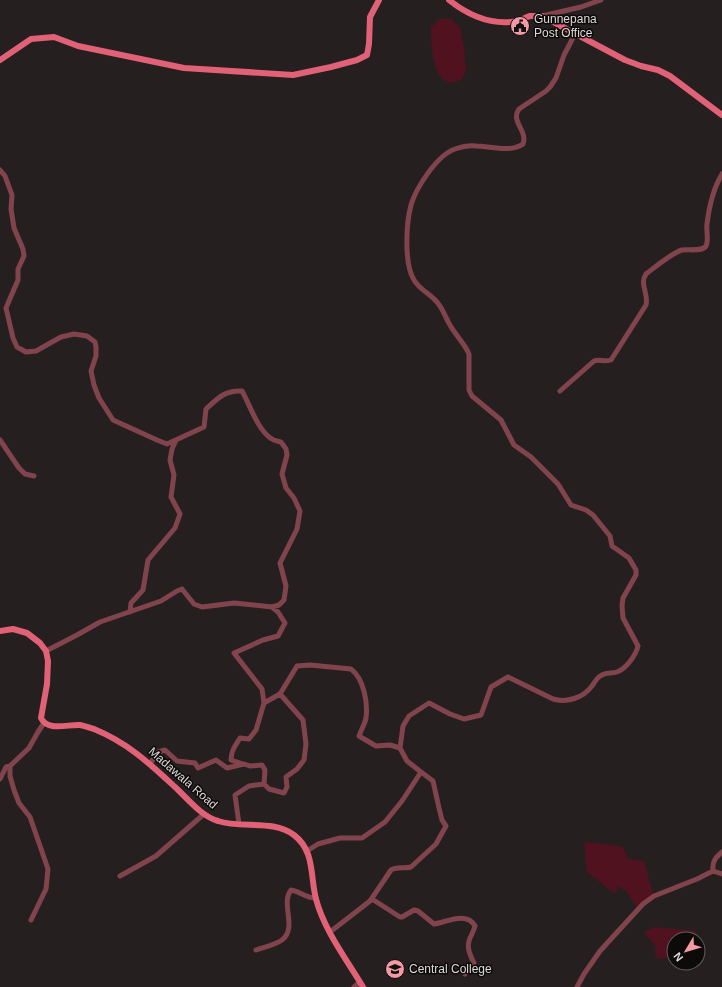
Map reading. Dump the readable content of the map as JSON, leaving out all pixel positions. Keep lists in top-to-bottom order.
{
  "streets": {
    "main road": ["Madawala Road"]
  },
  "places": {
    "public building": ["Gunnepana Post Office"],
    "school or university": ["Central College"]
  },
  "north": "bottom left"
}
